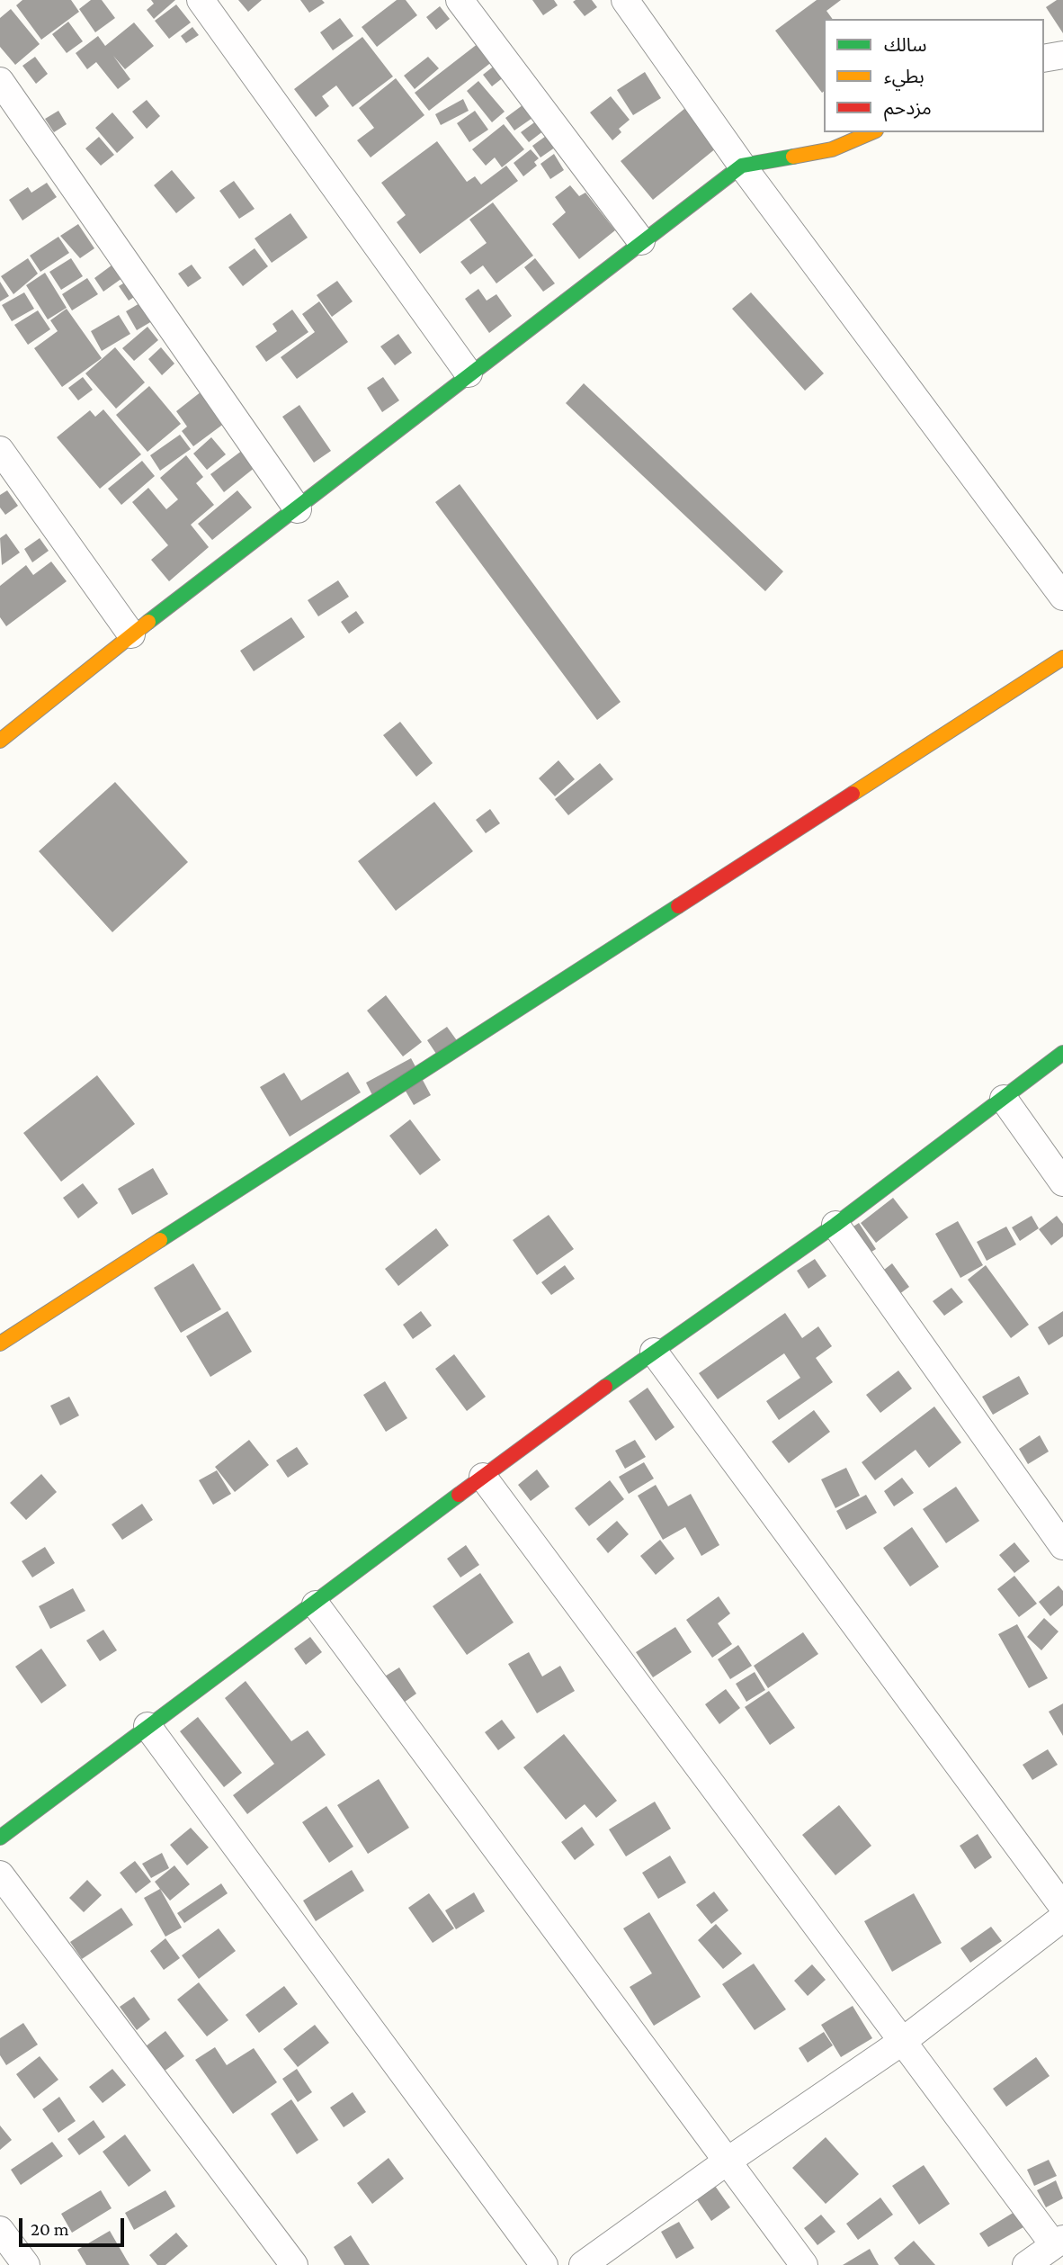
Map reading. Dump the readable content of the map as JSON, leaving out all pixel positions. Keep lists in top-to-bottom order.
{
  "legend": ["سالك", "بطيء", "مزدحم"],
  "scale_bar": "20 m"
}
